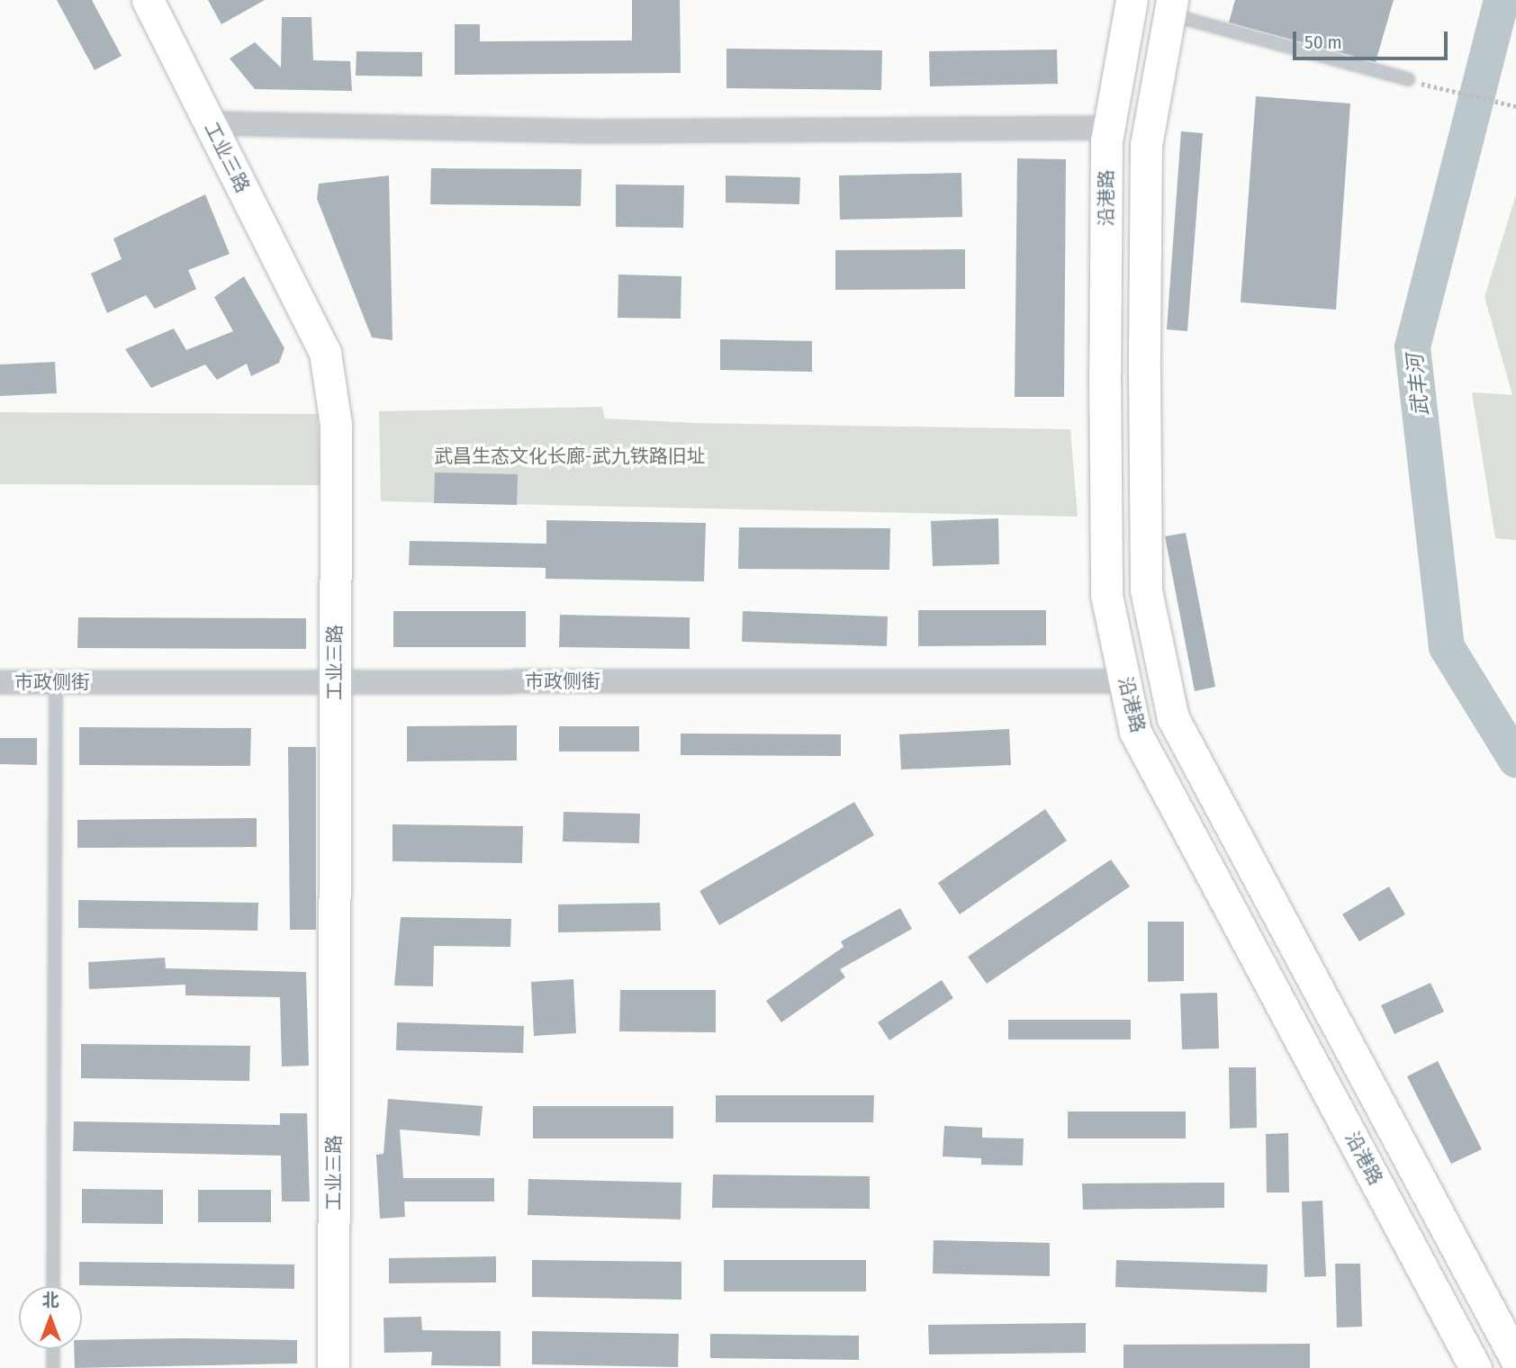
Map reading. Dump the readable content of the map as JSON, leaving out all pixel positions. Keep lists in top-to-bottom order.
{
  "streets": {
    "main road": ["工业三路", "沿港路"],
    "street": ["市政侧街"]
  },
  "crossings": [
    ["工业三路", "市政侧街"],
    ["沿港路", "市政侧街"]
  ],
  "water": ["武丰河"],
  "parks": ["武昌生态文化长廊-武九铁路旧址"],
  "scale_bar": "50 m",
  "north": "top"
}
